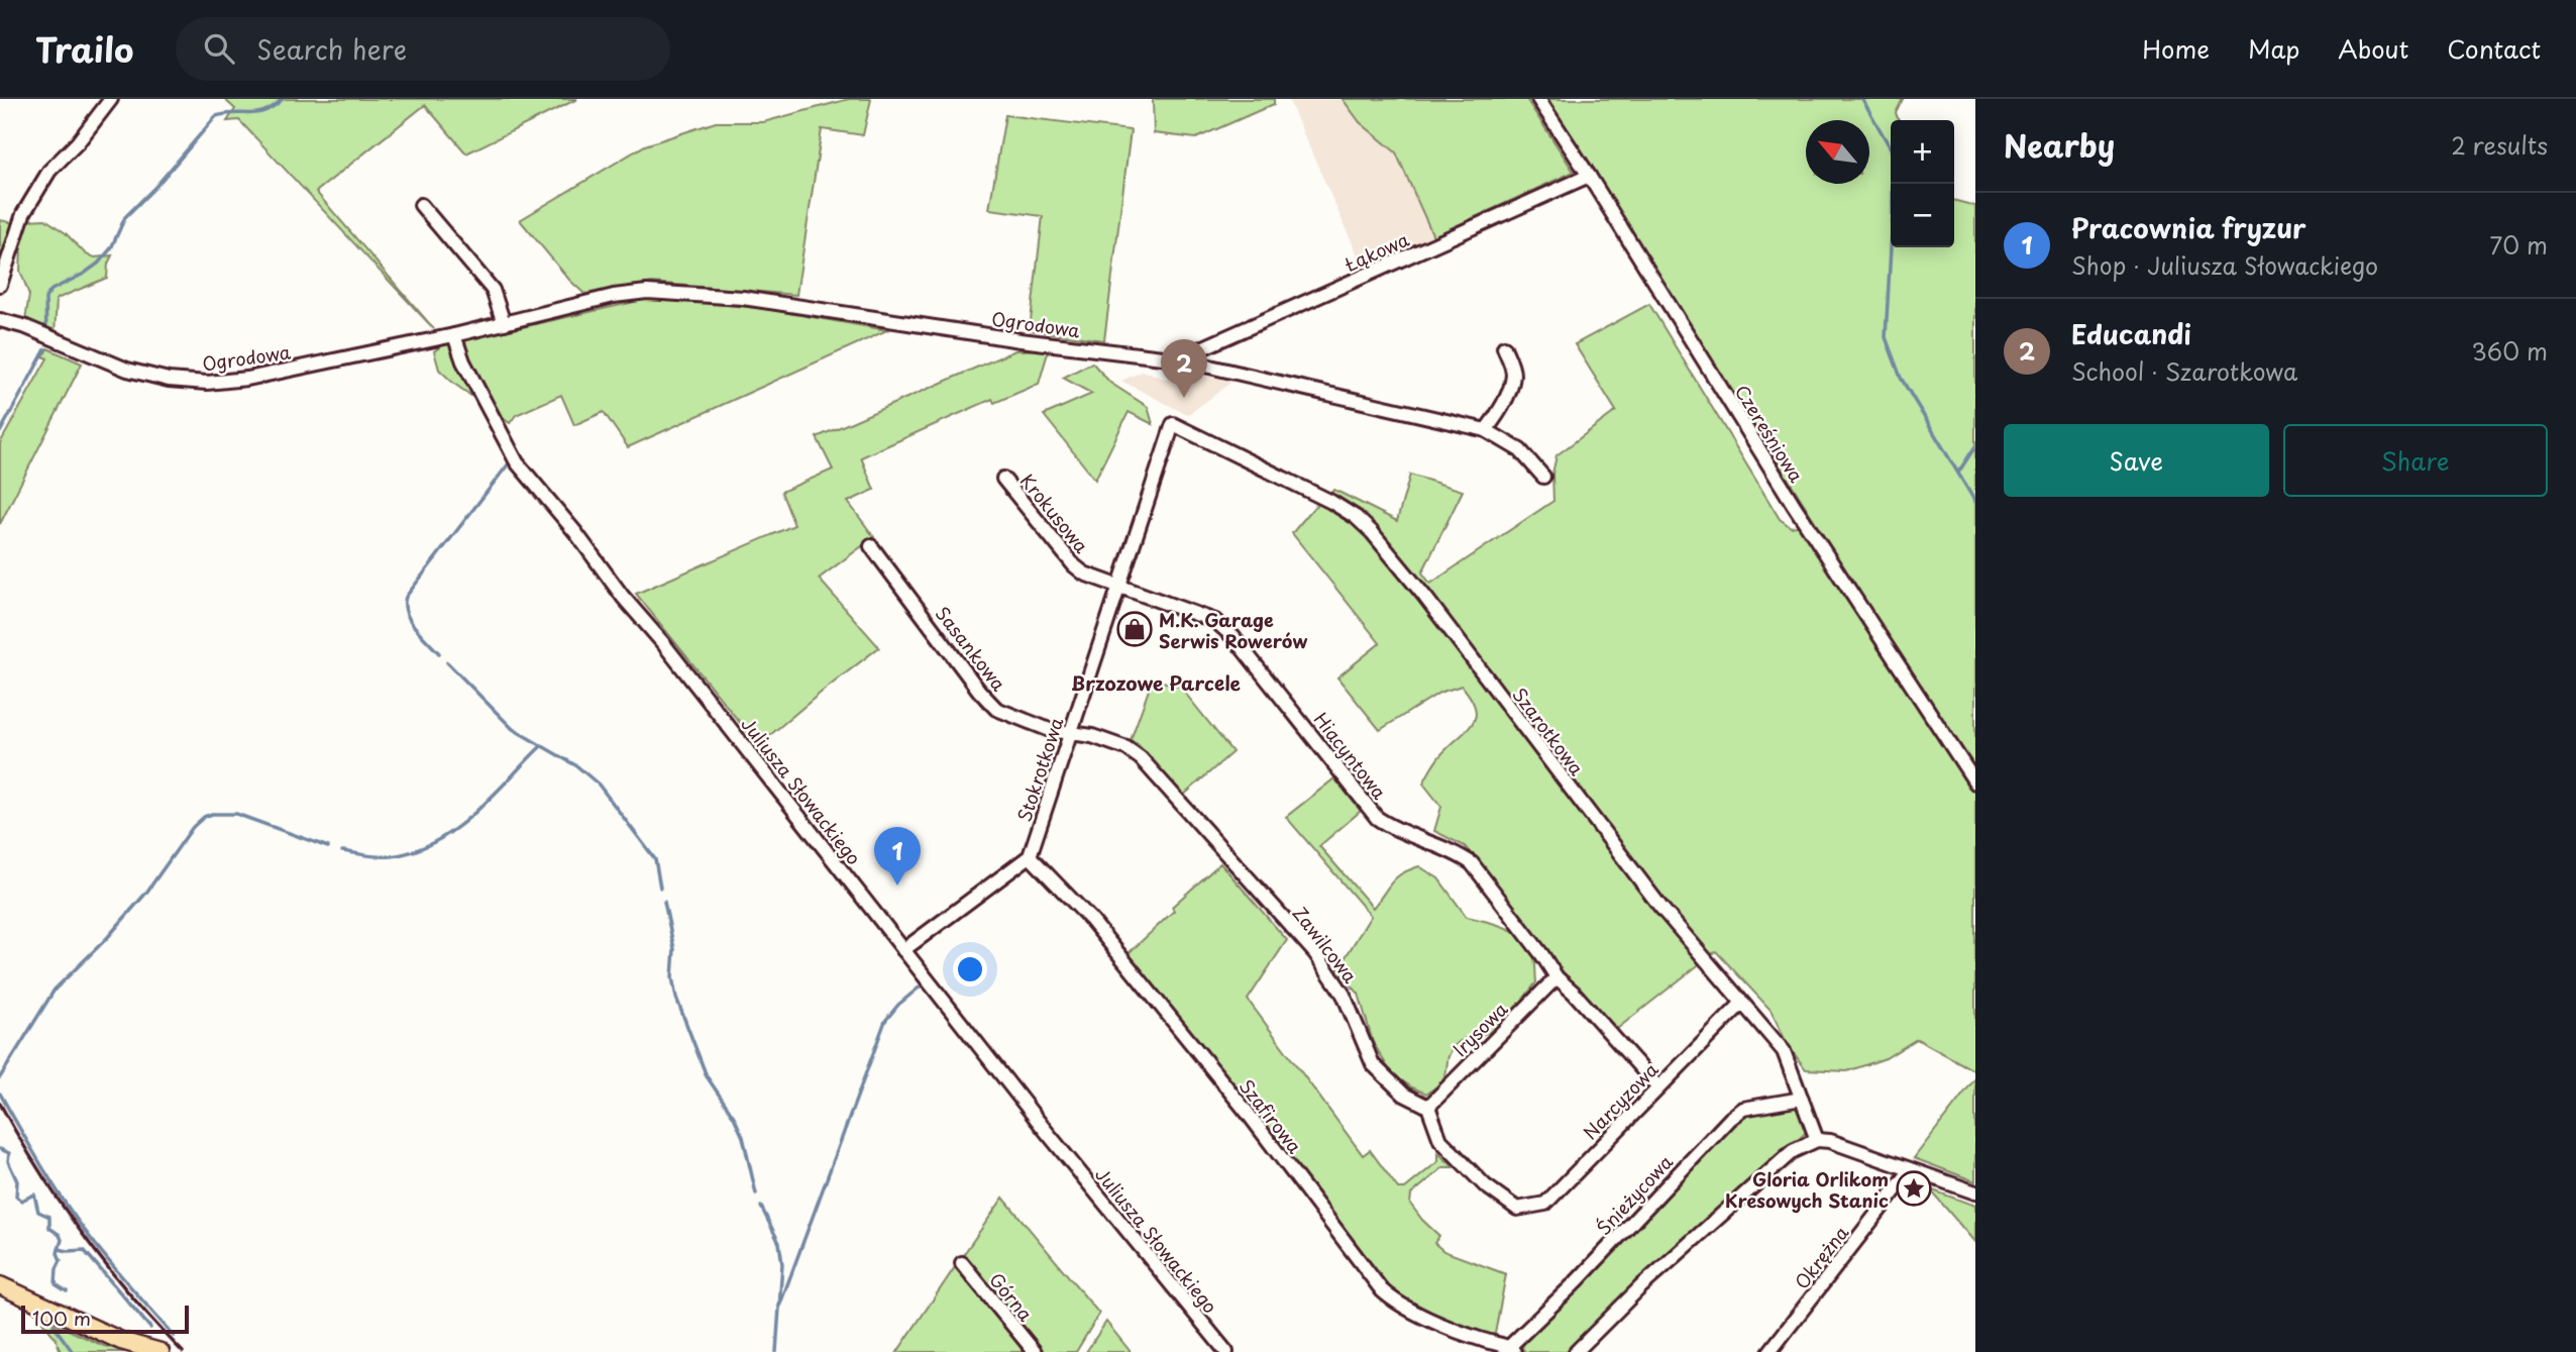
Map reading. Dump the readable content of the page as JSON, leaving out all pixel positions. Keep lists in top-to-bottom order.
{
  "streets": {
    "street": [
      "Łąkowa",
      "Ogrodowa",
      "Czereśniowa",
      "Krokusowa",
      "Sasankowa",
      "Szarotkowa",
      "Hiacyntowa",
      "Stokrotkowa",
      "Juliusza Słowackiego",
      "Zawilcowa",
      "Irysowa",
      "Narcyzowa",
      "Szafirowa",
      "Śnieżycowa",
      "Okrężna",
      "Górna"
    ]
  },
  "crossings": [
    ["Łąkowa", "Ogrodowa"],
    ["Łąkowa", "Czereśniowa"],
    ["Ogrodowa", "Juliusza Słowackiego"],
    ["Krokusowa", "Hiacyntowa"],
    ["Krokusowa", "Stokrotkowa"],
    ["Sasankowa", "Stokrotkowa"],
    ["Sasankowa", "Zawilcowa"],
    ["Szarotkowa", "Stokrotkowa"],
    ["Szarotkowa", "Narcyzowa"],
    ["Szarotkowa", "Śnieżycowa"],
    ["Hiacyntowa", "Stokrotkowa"],
    ["Hiacyntowa", "Irysowa"],
    ["Hiacyntowa", "Narcyzowa"],
    ["Stokrotkowa", "Zawilcowa"],
    ["Stokrotkowa", "Szafirowa"],
    ["Zawilcowa", "Irysowa"],
    ["Zawilcowa", "Narcyzowa"],
    ["Irysowa", "Narcyzowa"],
    ["Szafirowa", "Śnieżycowa"]
  ],
  "districts": ["Brzozowe Parcele"],
  "places": {
    "shop": ["M.K. Garage Serwis Rowerów"],
    "place": ["Gloria Orlikom Kresowych Stanic"]
  },
  "scale_bar": "100 m",
  "north": "top left",
  "page": {
    "header": "Trailo",
    "search": "Search here",
    "nav": [
      "Home",
      "Map",
      "About",
      "Contact"
    ],
    "heading": ["Nearby", "2 results"],
    "map_buttons": ["+", "−"],
    "list": [
      {
        "mark": "1",
        "name": "Pracownia fryzur",
        "note": "Shop · Juliusza Słowackiego",
        "value": "70 m"
      },
      {
        "mark": "2",
        "name": "Educandi",
        "note": "School · Szarotkowa",
        "value": "360 m"
      }
    ],
    "pins": ["2", "1"],
    "buttons": ["Save", "Share"],
    "scale": "100 m"
  }
}
